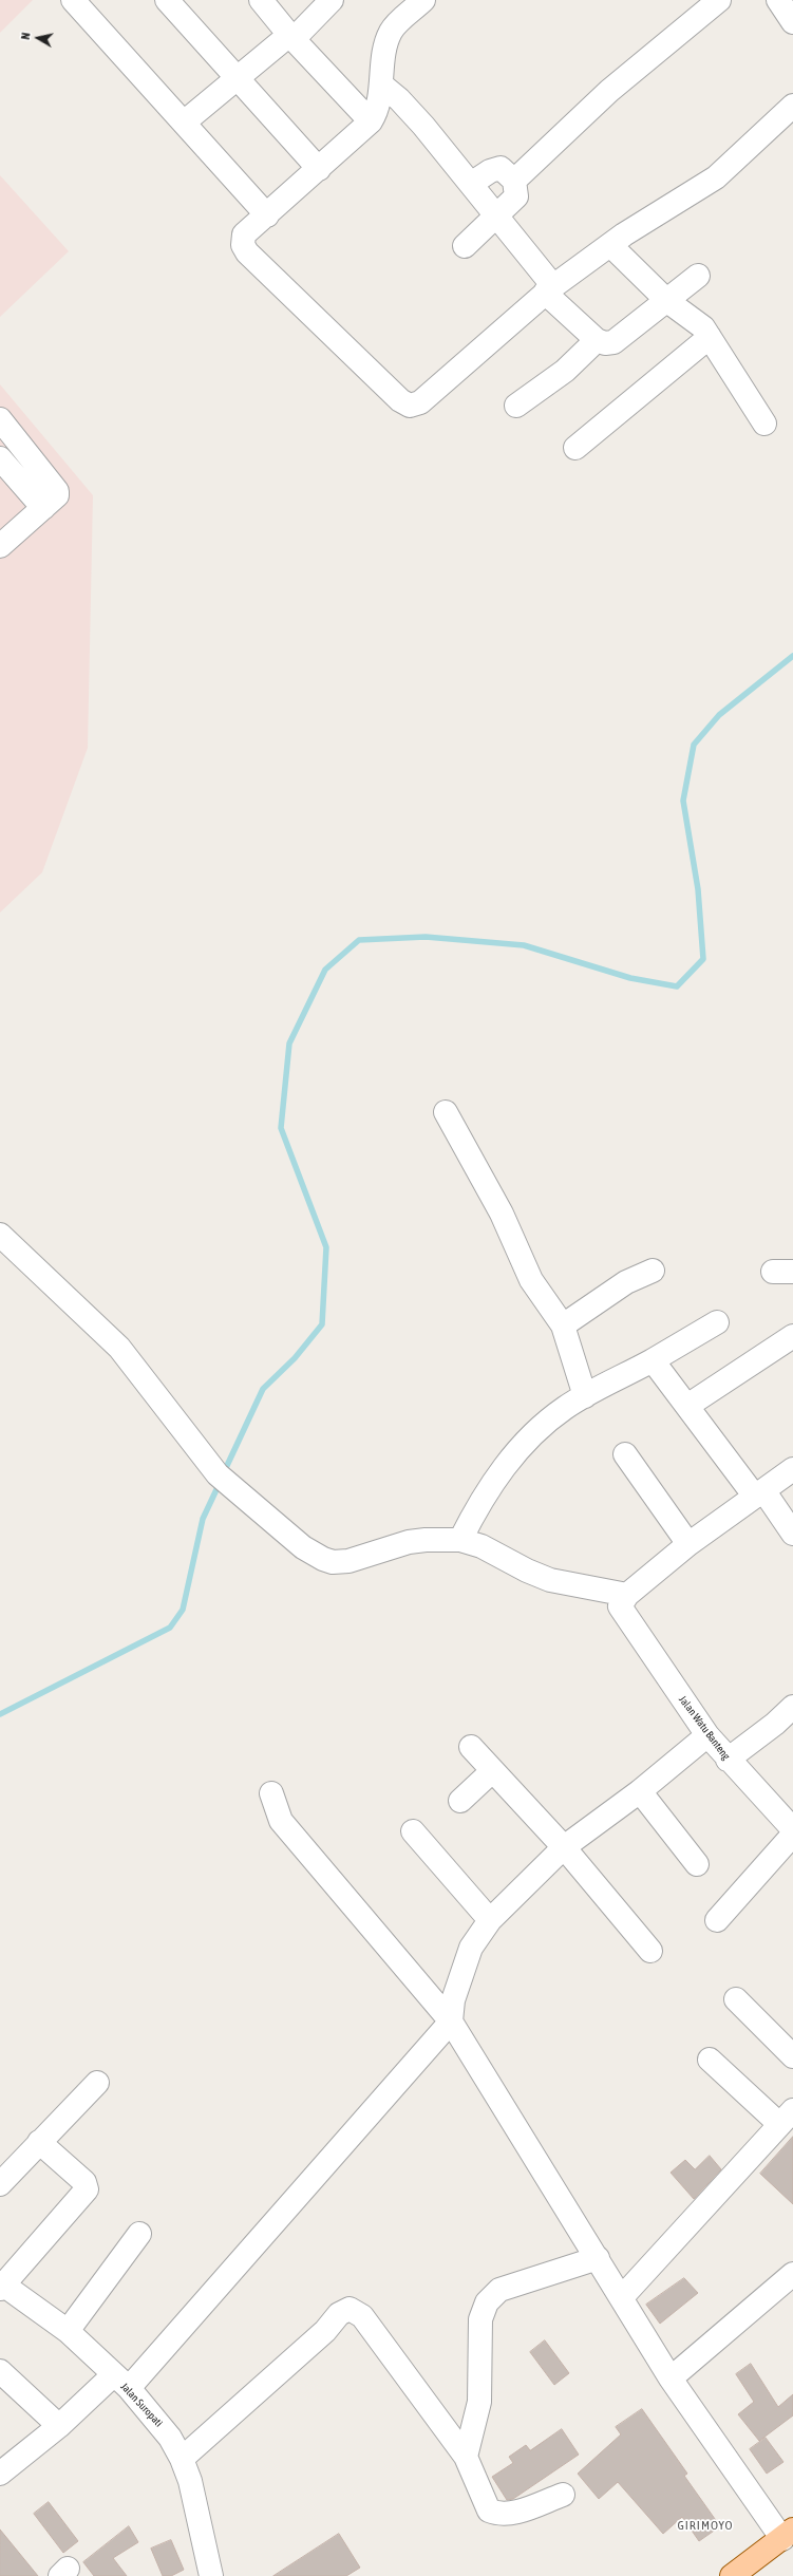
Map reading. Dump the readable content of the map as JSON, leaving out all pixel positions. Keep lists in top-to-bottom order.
{
  "streets": {
    "street": ["Jalan Watu Banteng", "Jalan Suropati"]
  },
  "districts": ["GIRIMOYO"],
  "north": "left"
}
